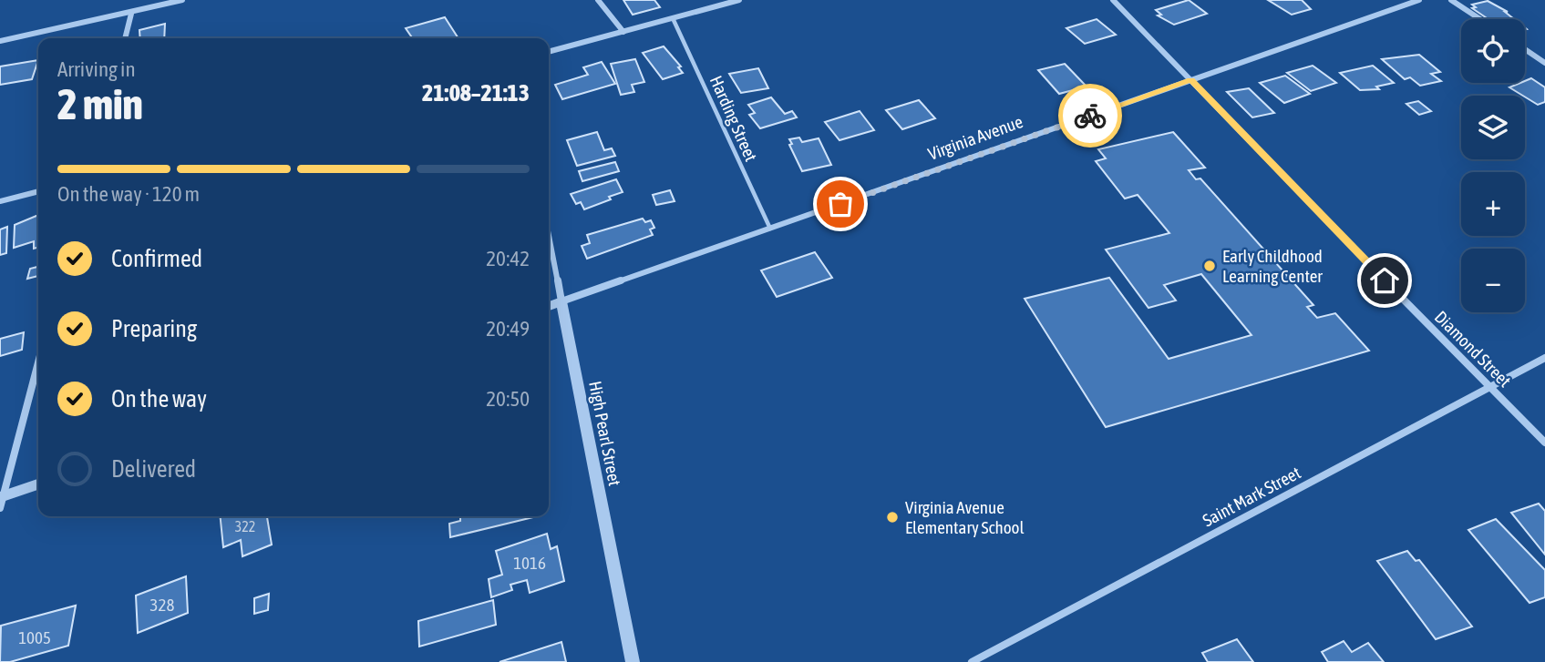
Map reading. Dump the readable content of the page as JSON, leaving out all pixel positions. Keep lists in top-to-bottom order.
{
  "streets": {
    "street": [
      "Virginia Avenue",
      "Diamond Street",
      "High Pearl Street",
      "Saint Mark Street"
    ],
    "lane": ["Harding Street"]
  },
  "crossings": [
    ["Harding Street", "Virginia Avenue"],
    ["Virginia Avenue", "Diamond Street"],
    ["Virginia Avenue", "High Pearl Street"],
    ["Diamond Street", "Saint Mark Street"]
  ],
  "places": ["Early Childhood Learning Center", "Virginia Avenue Elementary School"],
  "house_numbers": [
    "322",
    "1016",
    "328",
    "1005"
  ],
  "page": {
    "map_buttons": ["+", "−"],
    "heading": ["2 min", "Arriving in", "21:08–21:13"],
    "bar": "On the way · 120 m",
    "list": [
      ["Confirmed", "20:42"],
      ["Preparing", "20:49"],
      ["On the way", "20:50"],
      "Delivered"
    ]
  }
}
